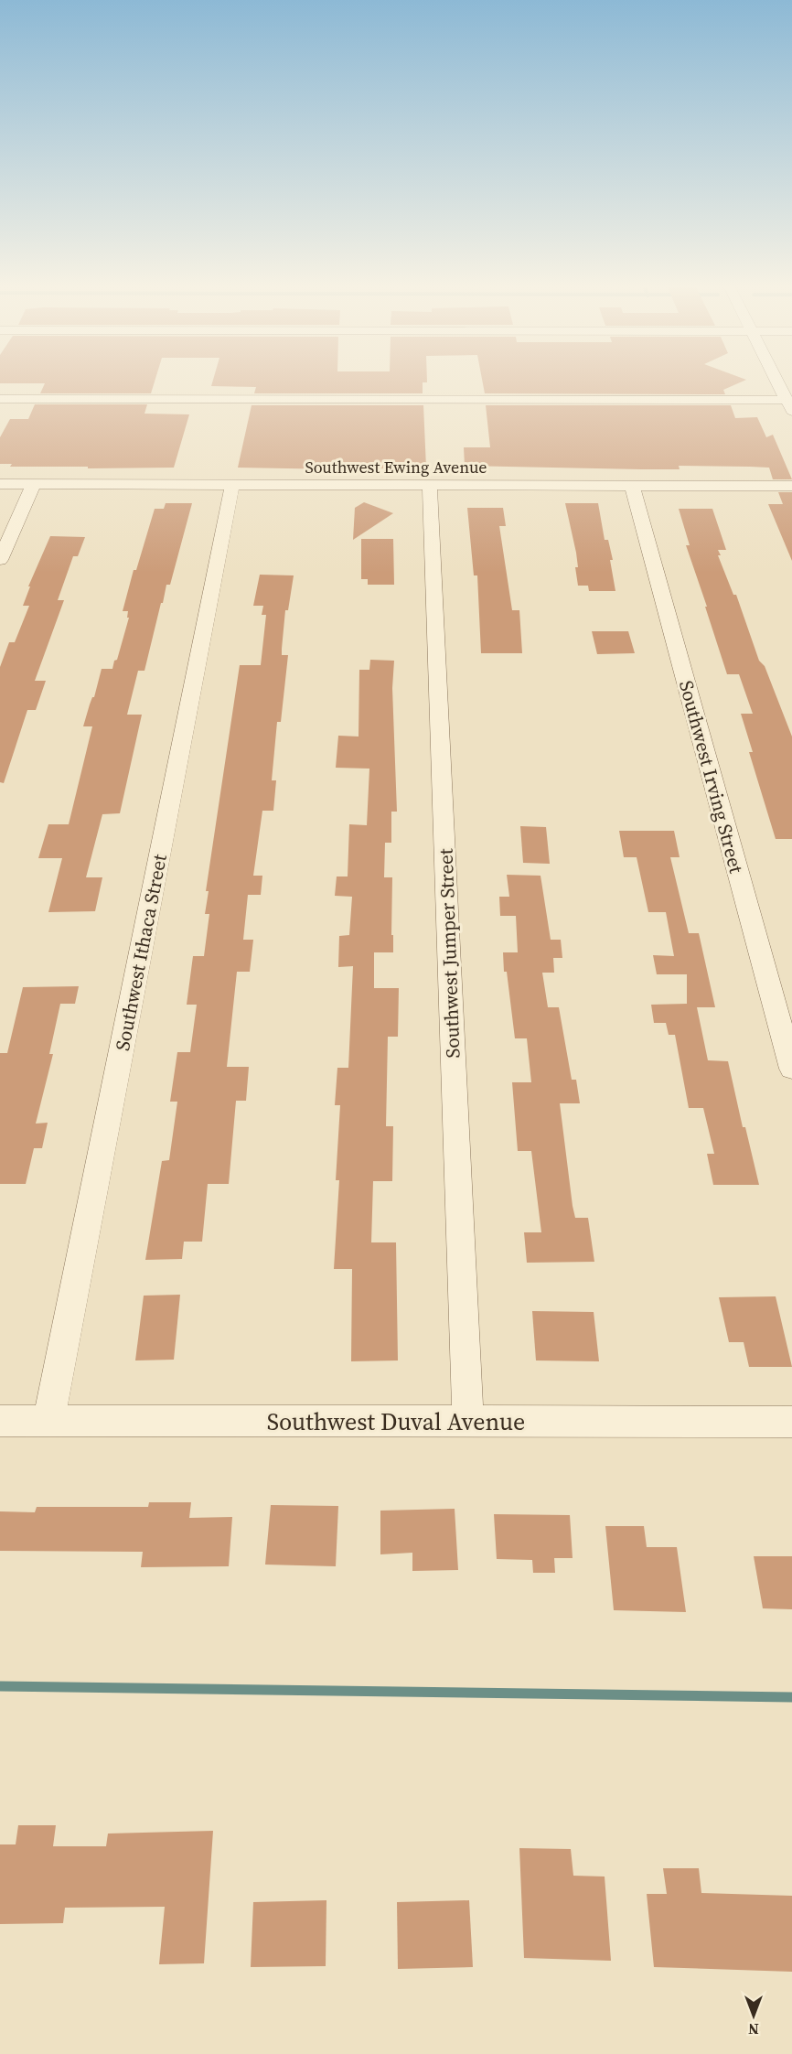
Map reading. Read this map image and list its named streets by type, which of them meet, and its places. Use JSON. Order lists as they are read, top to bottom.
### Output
{
  "streets": {
    "street": [
      "Southwest Ewing Avenue",
      "Southwest Irving Street",
      "Southwest Ithaca Street",
      "Southwest Jumper Street",
      "Southwest Duval Avenue"
    ]
  },
  "crossings": [
    ["Southwest Ewing Avenue", "Southwest Irving Street"],
    ["Southwest Ewing Avenue", "Southwest Ithaca Street"],
    ["Southwest Ewing Avenue", "Southwest Jumper Street"],
    ["Southwest Ithaca Street", "Southwest Duval Avenue"],
    ["Southwest Jumper Street", "Southwest Duval Avenue"]
  ],
  "north": "bottom"
}
